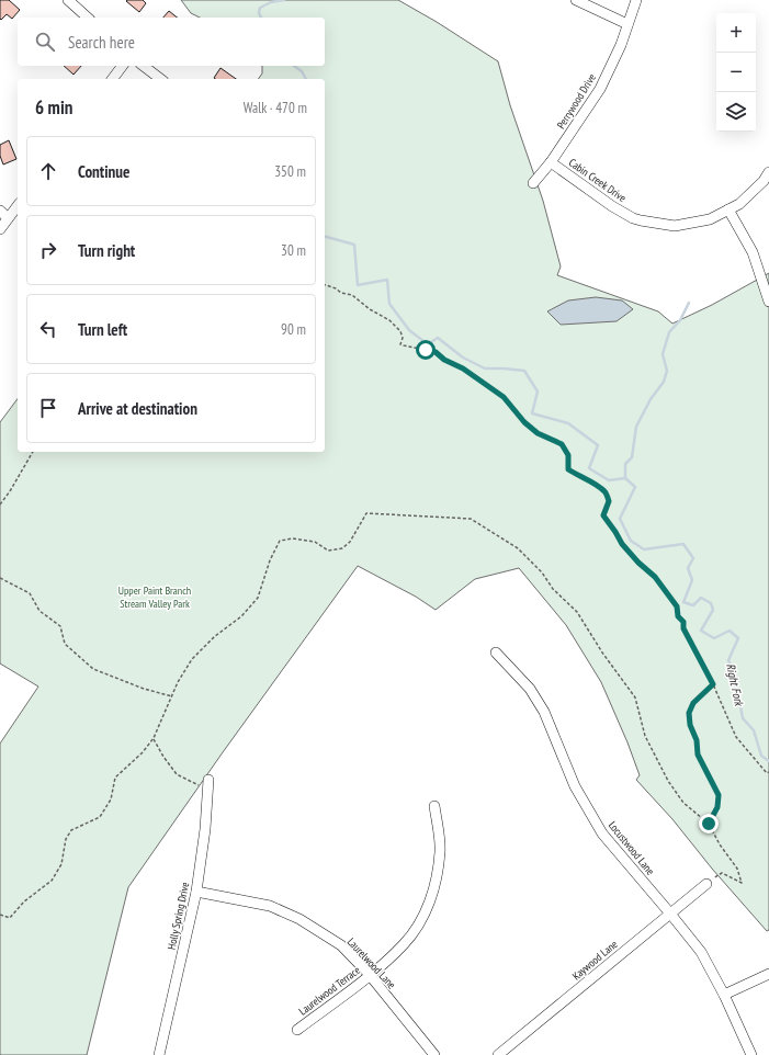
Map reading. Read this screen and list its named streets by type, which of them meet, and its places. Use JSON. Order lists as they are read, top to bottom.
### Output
{
  "streets": {
    "street": [
      "Perrywood Drive",
      "Cabin Creek Drive",
      "Locustwood Lane",
      "Holly Spring Drive",
      "Kaywood Lane",
      "Laurelwood Lane",
      "Laurelwood Terrace"
    ]
  },
  "crossings": [
    ["Perrywood Drive", "Cabin Creek Drive"],
    ["Locustwood Lane", "Kaywood Lane"],
    ["Holly Spring Drive", "Laurelwood Lane"],
    ["Laurelwood Lane", "Laurelwood Terrace"]
  ],
  "water": ["Right Fork"],
  "parks": ["Upper Paint Branch Stream Valley Park"],
  "page": {
    "map_buttons": ["+", "−"],
    "search": "Search here",
    "heading": ["6 min", "Walk · 470 m"],
    "list": [
      ["Continue", "350 m"],
      ["Turn right", "30 m"],
      ["Turn left", "90 m"],
      "Arrive at destination"
    ]
  }
}
